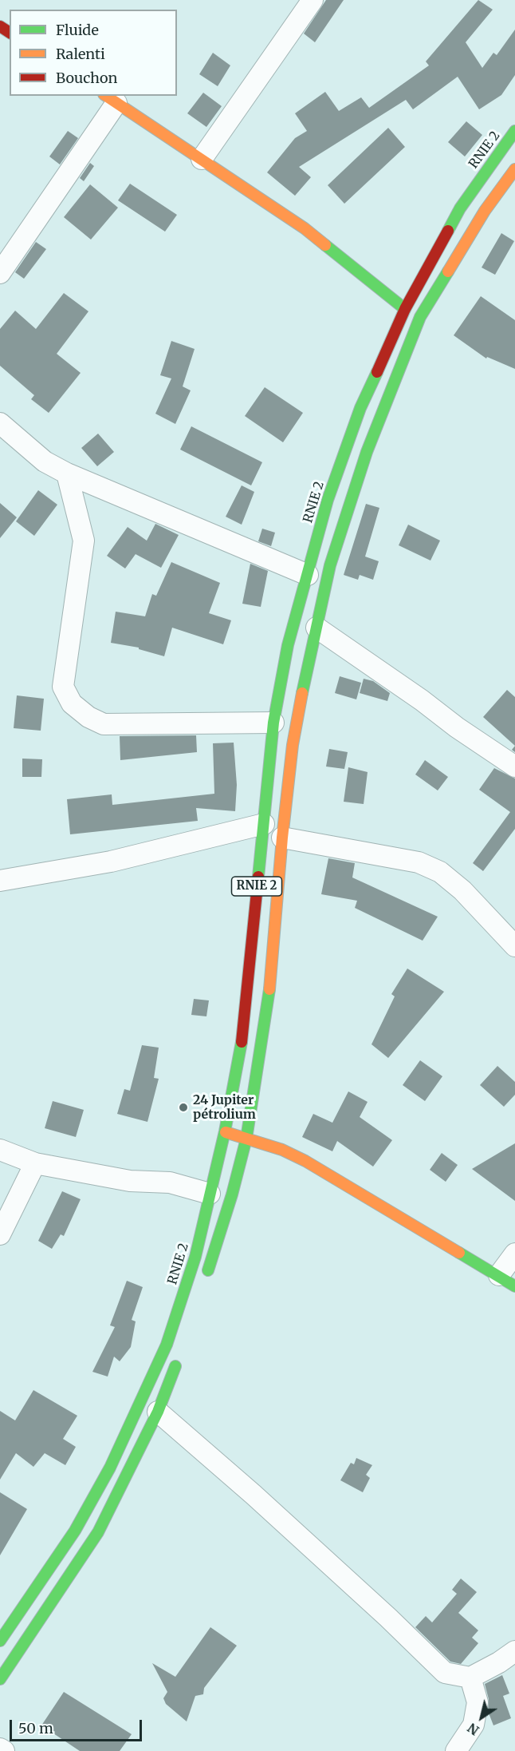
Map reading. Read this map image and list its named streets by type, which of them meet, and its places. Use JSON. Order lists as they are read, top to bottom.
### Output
{
  "streets": {
    "main road": ["RNIE 2"]
  },
  "places": ["24 Jupiter pétrolium"],
  "legend": ["Fluide", "Ralenti", "Bouchon"],
  "scale_bar": "50 m",
  "north": "bottom left"
}
